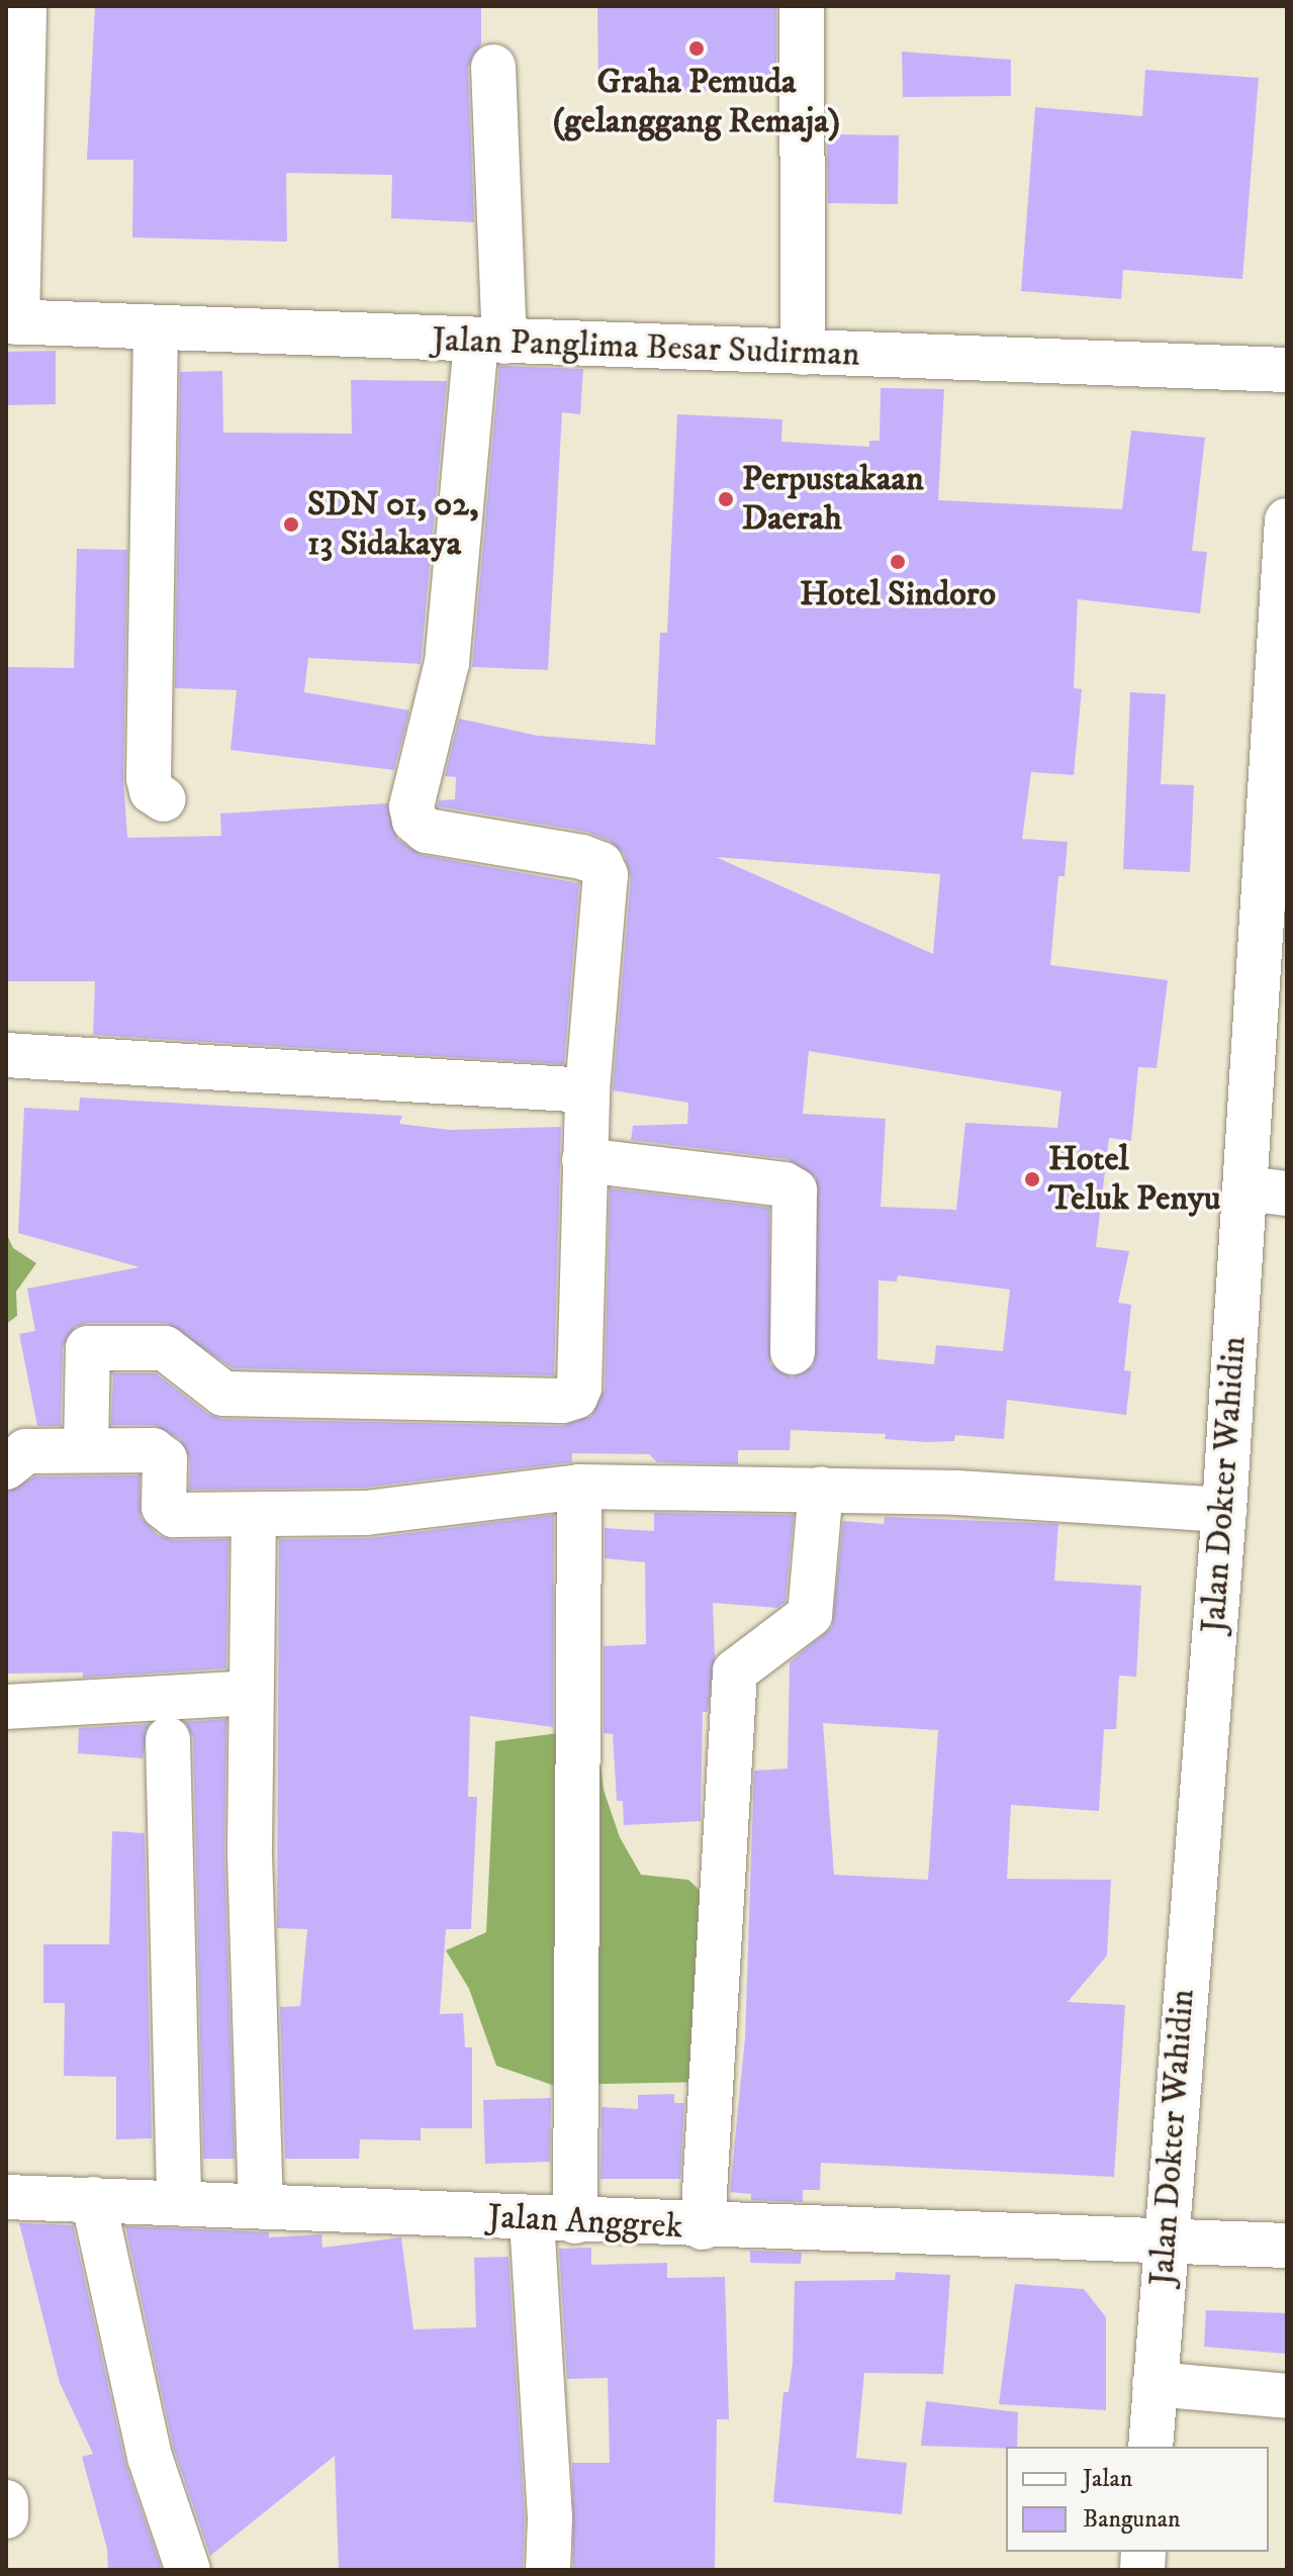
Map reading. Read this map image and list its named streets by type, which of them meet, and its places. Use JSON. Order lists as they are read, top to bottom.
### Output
{
  "streets": {
    "street": ["Jalan Panglima Besar Sudirman", "Jalan Dokter Wahidin", "Jalan Anggrek"]
  },
  "crossings": [
    ["Jalan Dokter Wahidin", "Jalan Anggrek"]
  ],
  "places": [
    "Graha Pemuda (gelanggang Remaja)",
    "Perpustakaan Daerah",
    "SDN 01, 02, 13 Sidakaya",
    "Hotel Sindoro",
    "Hotel Teluk Penyu"
  ],
  "legend": ["Jalan", "Bangunan"]
}
